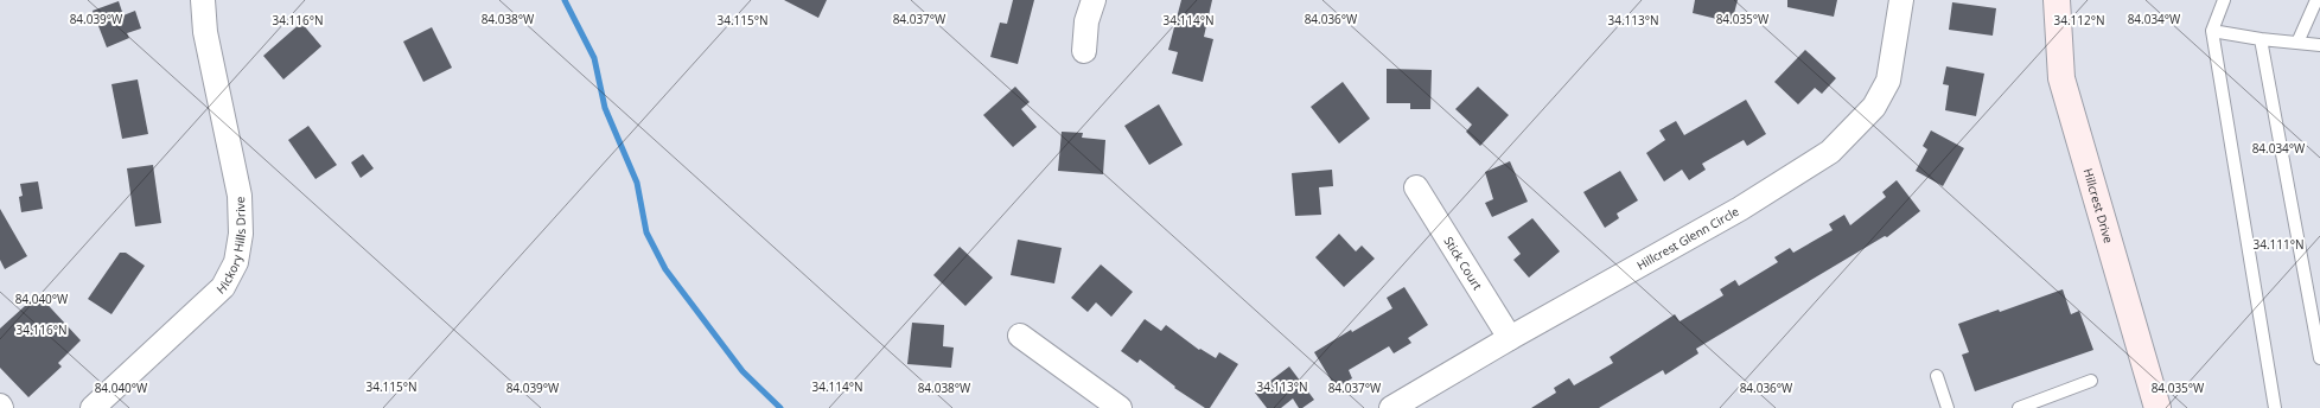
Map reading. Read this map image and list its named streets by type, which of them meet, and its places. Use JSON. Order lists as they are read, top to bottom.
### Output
{
  "streets": {
    "street": [
      "Hillcrest Drive",
      "Hillcrest Glenn Circle",
      "Hickory Hills Drive",
      "Stick Court"
    ]
  },
  "crossings": [
    ["Hillcrest Glenn Circle", "Stick Court"]
  ],
  "coordinates": [
    "84.039°W",
    "84.038°W",
    "84.037°W",
    "84.036°W",
    "84.035°W",
    "84.034°W",
    "34.113°N",
    "34.116°N",
    "34.115°N",
    "34.114°N",
    "34.112°N",
    "34.111°N",
    "84.040°W"
  ]
}
